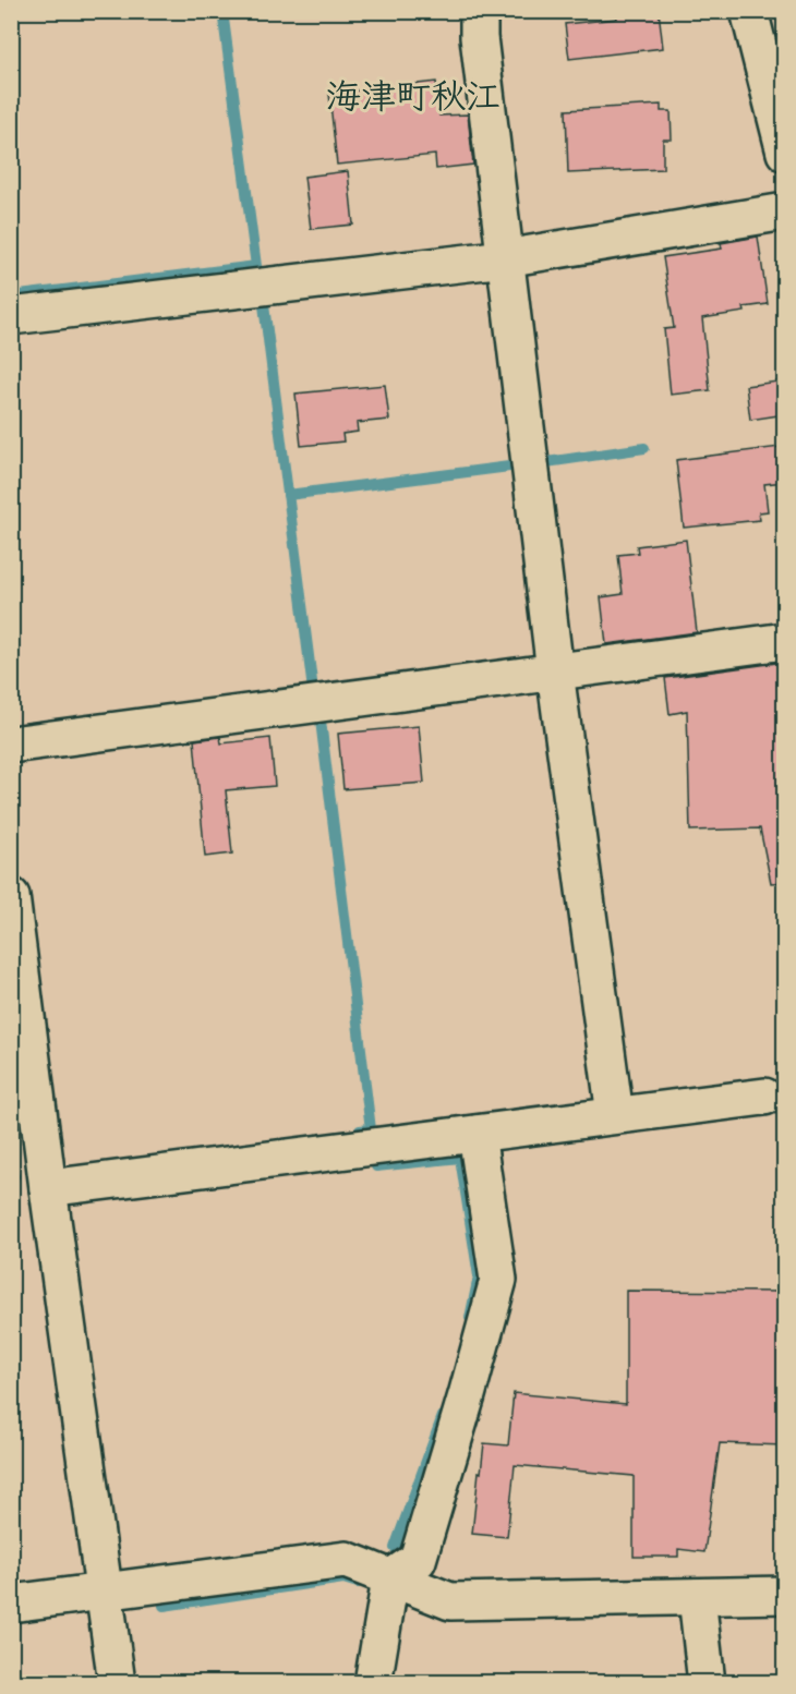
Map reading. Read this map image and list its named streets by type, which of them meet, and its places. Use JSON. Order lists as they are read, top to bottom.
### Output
{
  "districts": ["海津町秋江"]
}
